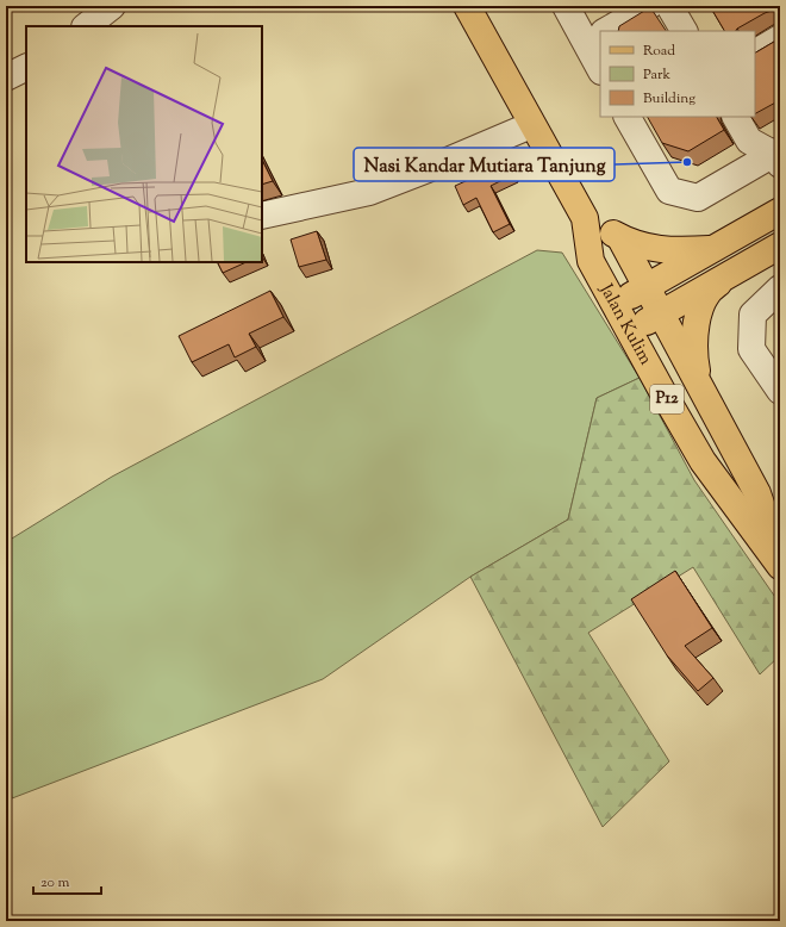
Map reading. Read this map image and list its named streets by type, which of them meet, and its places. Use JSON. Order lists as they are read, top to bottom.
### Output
{
  "streets": {
    "main road": ["Jalan Kulim", "P12"]
  },
  "places": ["Nasi Kandar Mutiara Tanjung"],
  "legend": ["Road", "Park", "Building"],
  "scale_bar": "20 m"
}
